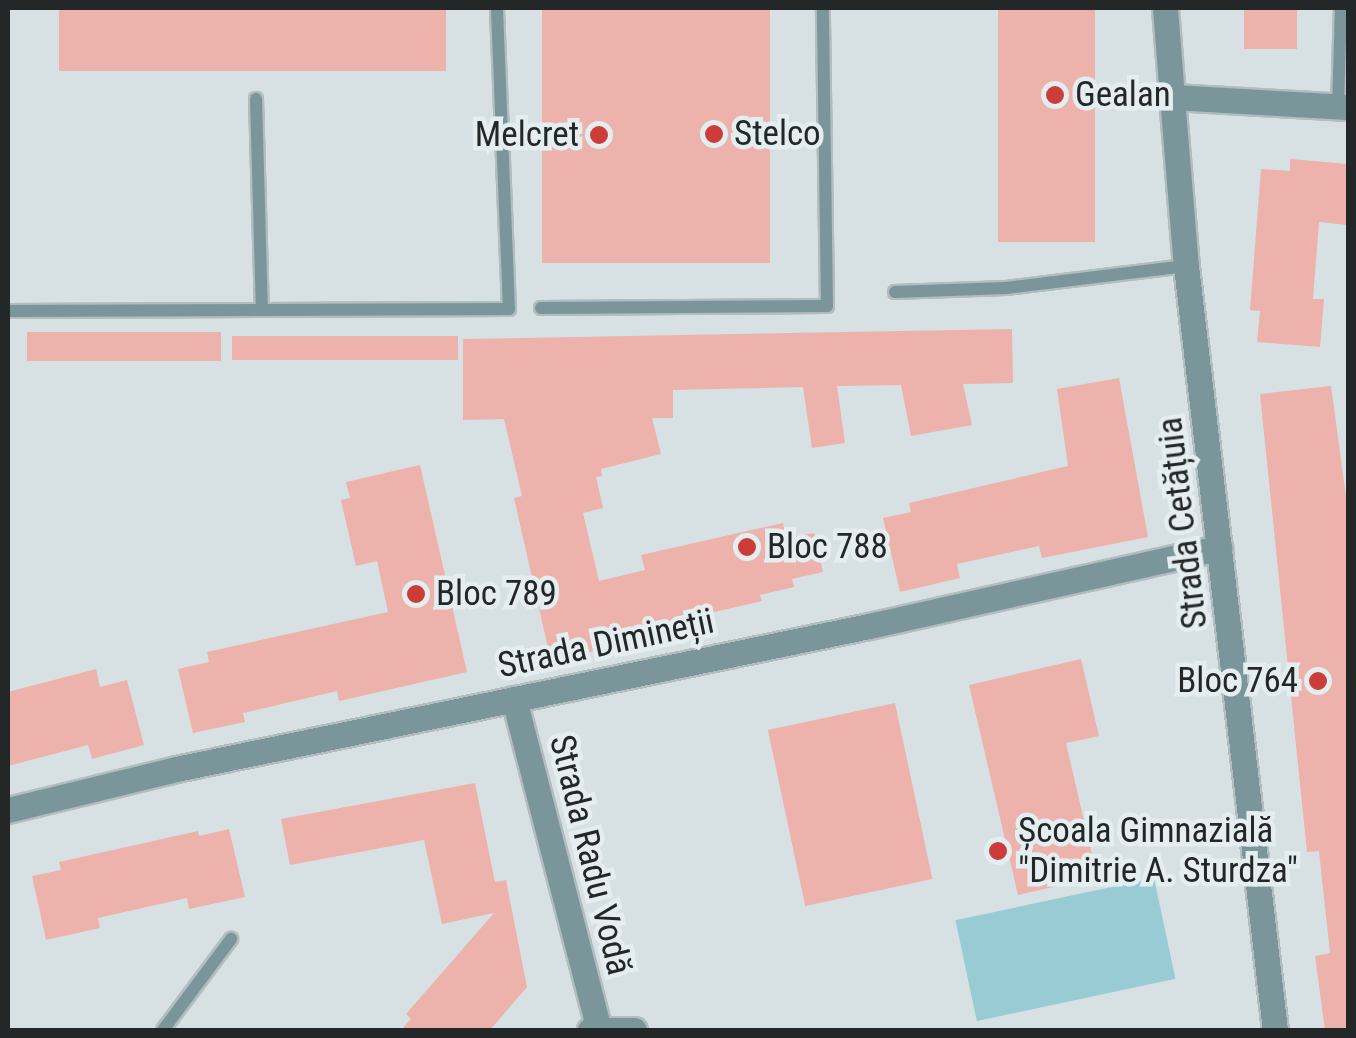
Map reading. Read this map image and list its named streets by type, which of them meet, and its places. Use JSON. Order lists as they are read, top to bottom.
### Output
{
  "streets": {
    "street": ["Strada Cetățuia", "Strada Dimineții", "Strada Radu Vodă"]
  },
  "crossings": [
    ["Strada Cetățuia", "Strada Dimineții"],
    ["Strada Dimineții", "Strada Radu Vodă"]
  ],
  "places": [
    "Gealan",
    "Stelco",
    "Melcret",
    "Bloc 788",
    "Bloc 789",
    "Bloc 764",
    "Școala Gimnazială \"Dimitrie A. Sturdza\""
  ]
}
